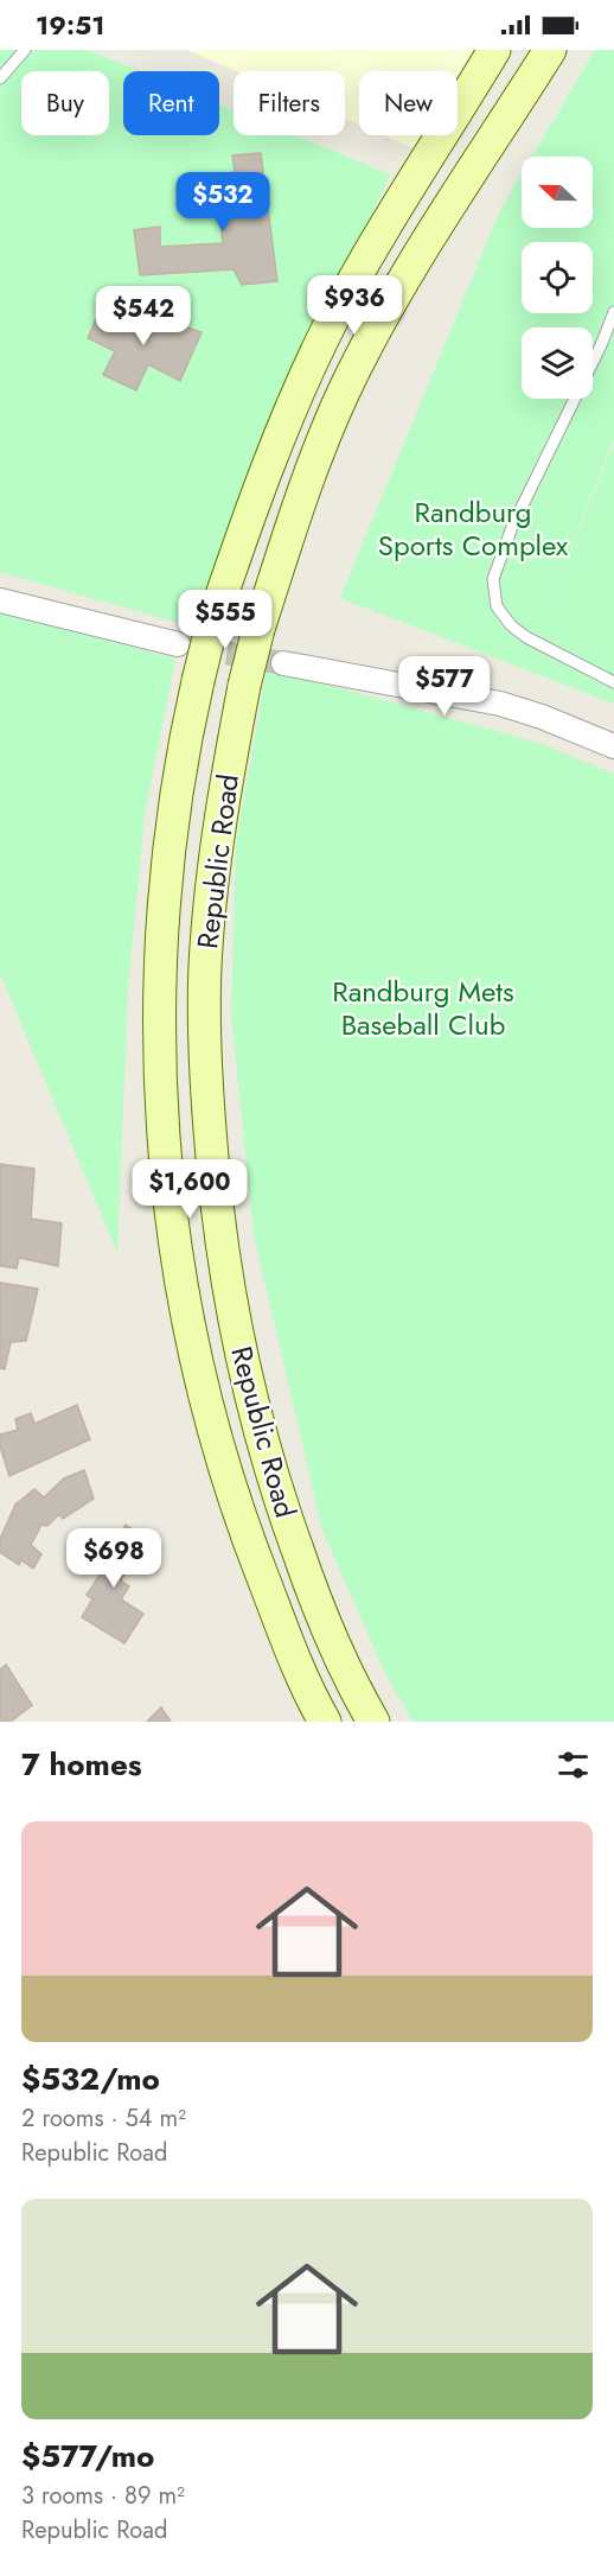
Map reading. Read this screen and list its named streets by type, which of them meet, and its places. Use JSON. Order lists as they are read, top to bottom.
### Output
{
  "streets": {
    "main road": ["Republic Road"]
  },
  "parks": ["Randburg Sports Complex", "Randburg Mets Baseball Club"],
  "north": "left",
  "page": {
    "status": "19:51",
    "chip": [
      "Buy",
      "Rent",
      "Filters",
      "New"
    ],
    "price": [
      "$532",
      "$936",
      "$542",
      "$555",
      "$577",
      "$1,600",
      "$698"
    ],
    "heading": "7 homes",
    "list": [
      {
        "name": "$532/mo",
        "note": "2 rooms · 54 m² · Republic Road"
      },
      {
        "name": "$577/mo",
        "note": "3 rooms · 89 m² · Republic Road"
      }
    ]
  }
}
